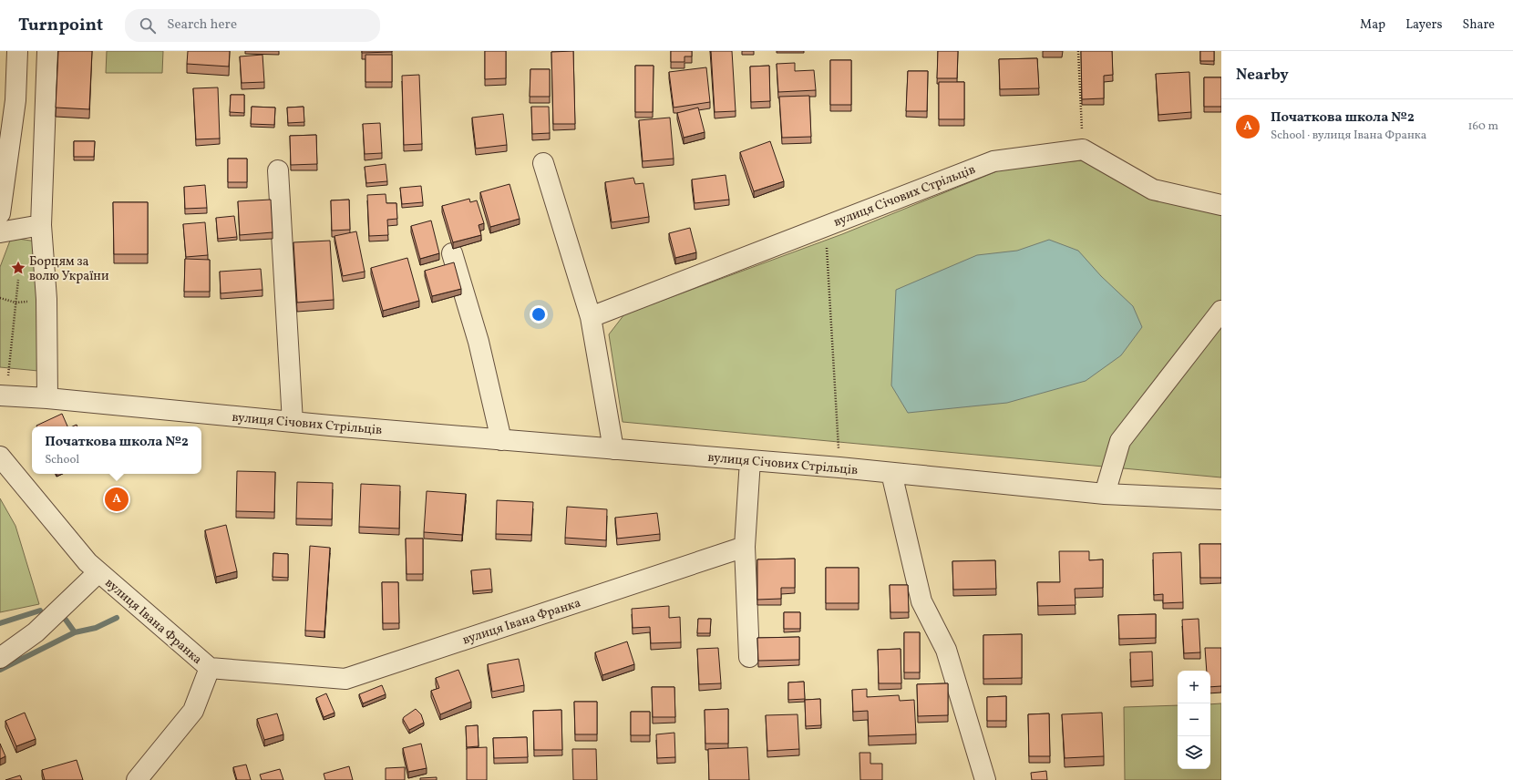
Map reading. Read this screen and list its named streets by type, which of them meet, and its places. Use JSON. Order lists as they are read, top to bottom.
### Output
{
  "streets": {
    "street": ["вулиця Січових Стрільців", "вулиця Івана Франка"]
  },
  "places": {
    "place": ["Борцям за волю України"]
  },
  "page": {
    "header": "Turnpoint",
    "search": "Search here",
    "nav": ["Map", "Layers", "Share"],
    "heading": "Nearby",
    "list": [
      {
        "mark": "A",
        "name": "Початкова школа №2",
        "note": "School · вулиця Івана Франка",
        "value": "160 m"
      }
    ],
    "popup": ["Початкова школа №2", "School"],
    "pins": "A",
    "map_buttons": ["+", "−"]
  }
}
